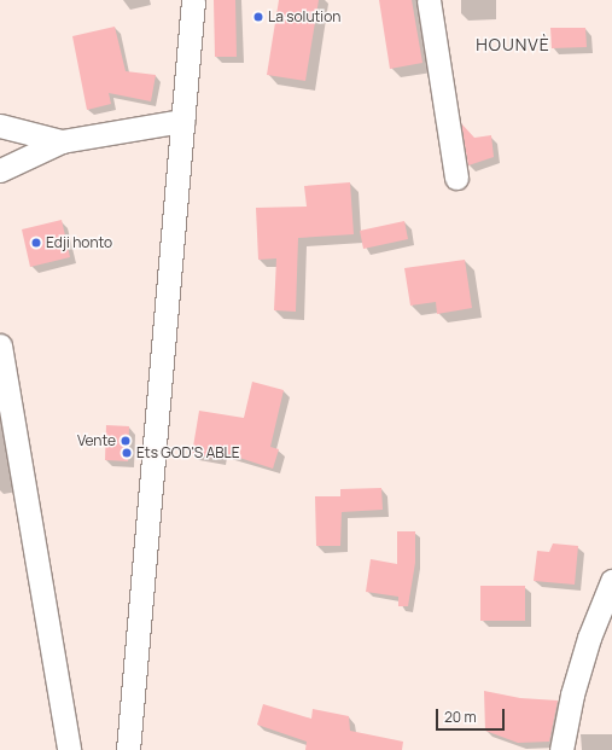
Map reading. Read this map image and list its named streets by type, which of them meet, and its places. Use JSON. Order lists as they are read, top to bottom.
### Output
{
  "districts": ["HOUNVÈ"],
  "places": [
    "La solution",
    "Edji honto",
    "Vente",
    "Ets GOD'S ABLE"
  ],
  "scale_bar": "20 m"
}
